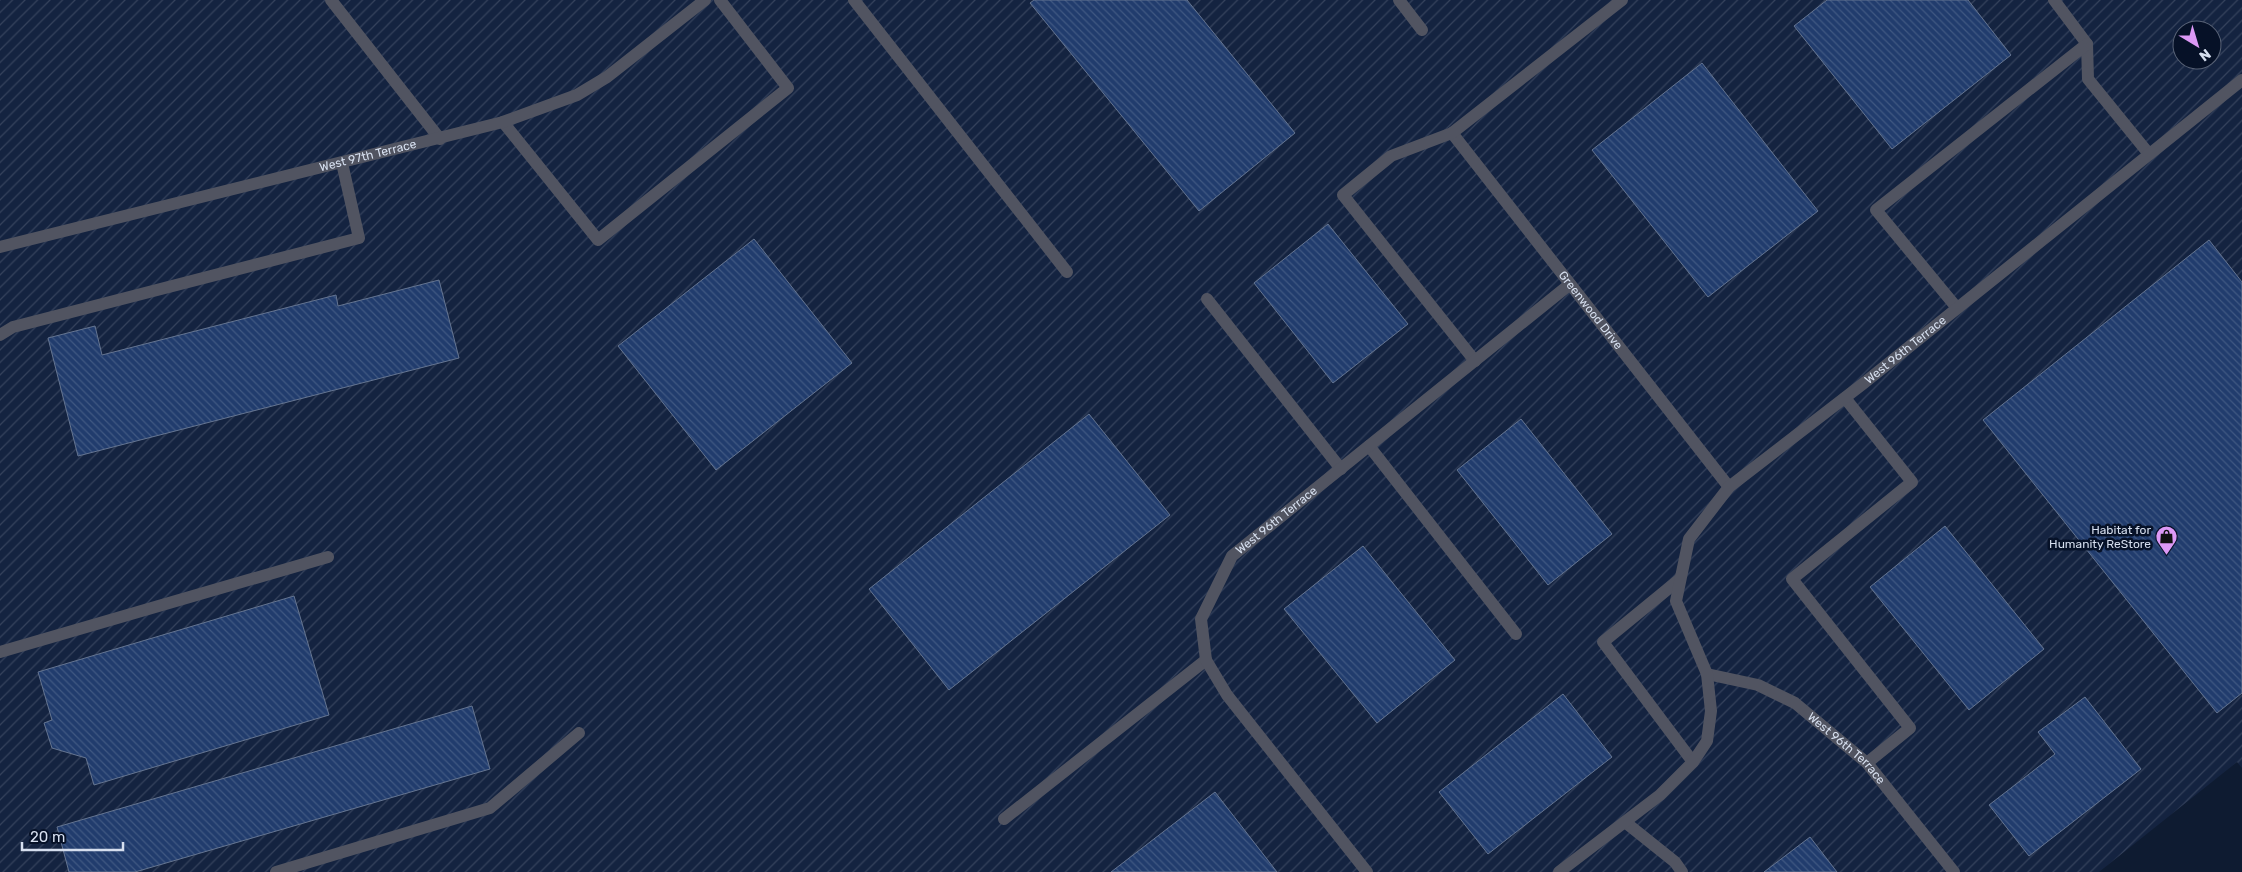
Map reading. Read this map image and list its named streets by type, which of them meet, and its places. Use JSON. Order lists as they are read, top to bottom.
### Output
{
  "streets": {
    "street": ["West 97th Terrace", "Greenwood Drive", "West 96th Terrace"]
  },
  "crossings": [
    ["Greenwood Drive", "West 96th Terrace"]
  ],
  "places": {
    "shop": ["Habitat for Humanity ReStore"]
  },
  "scale_bar": "20 m",
  "north": "bottom right"
}
